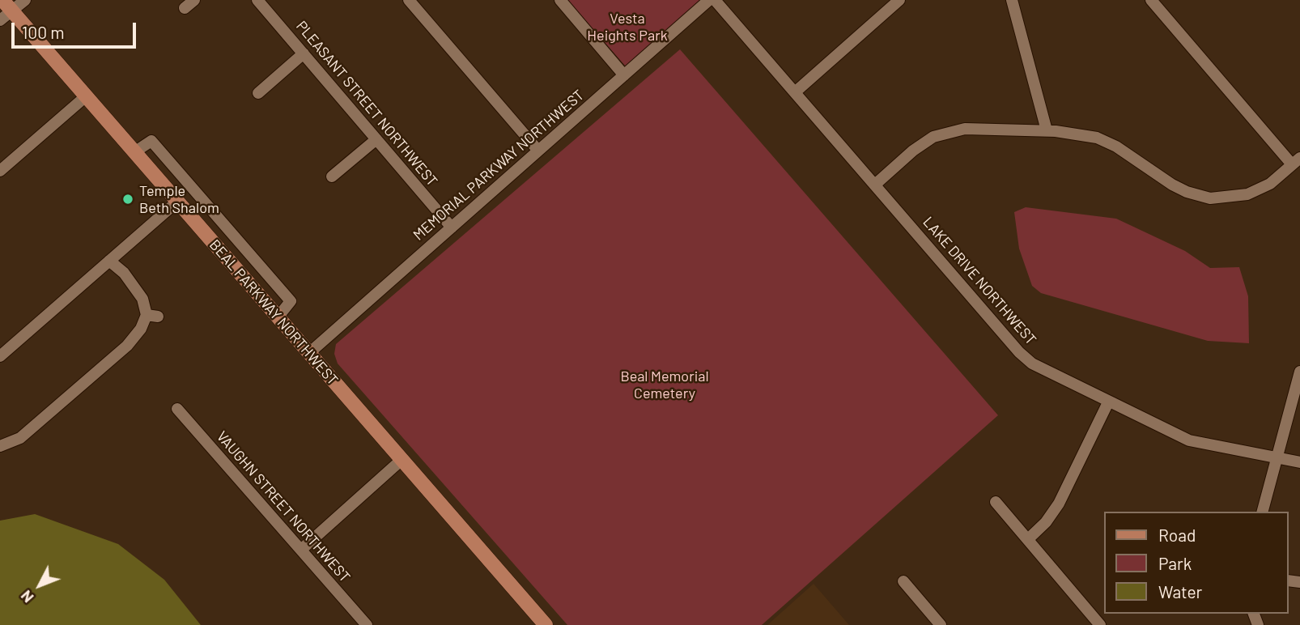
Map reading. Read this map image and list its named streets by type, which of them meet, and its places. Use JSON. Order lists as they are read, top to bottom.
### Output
{
  "streets": {
    "main road": ["BEAL PARKWAY NORTHWEST"],
    "street": [
      "PLEASANT STREET NORTHWEST",
      "MEMORIAL PARKWAY NORTHWEST",
      "LAKE DRIVE NORTHWEST",
      "VAUGHN STREET NORTHWEST"
    ]
  },
  "crossings": [
    ["PLEASANT STREET NORTHWEST", "MEMORIAL PARKWAY NORTHWEST"],
    ["MEMORIAL PARKWAY NORTHWEST", "BEAL PARKWAY NORTHWEST"]
  ],
  "parks": ["Vesta Heights Park", "Beal Memorial Cemetery"],
  "places": ["Temple Beth Shalom"],
  "legend": ["Road", "Park", "Water"],
  "scale_bar": "100 m",
  "north": "bottom left"
}
